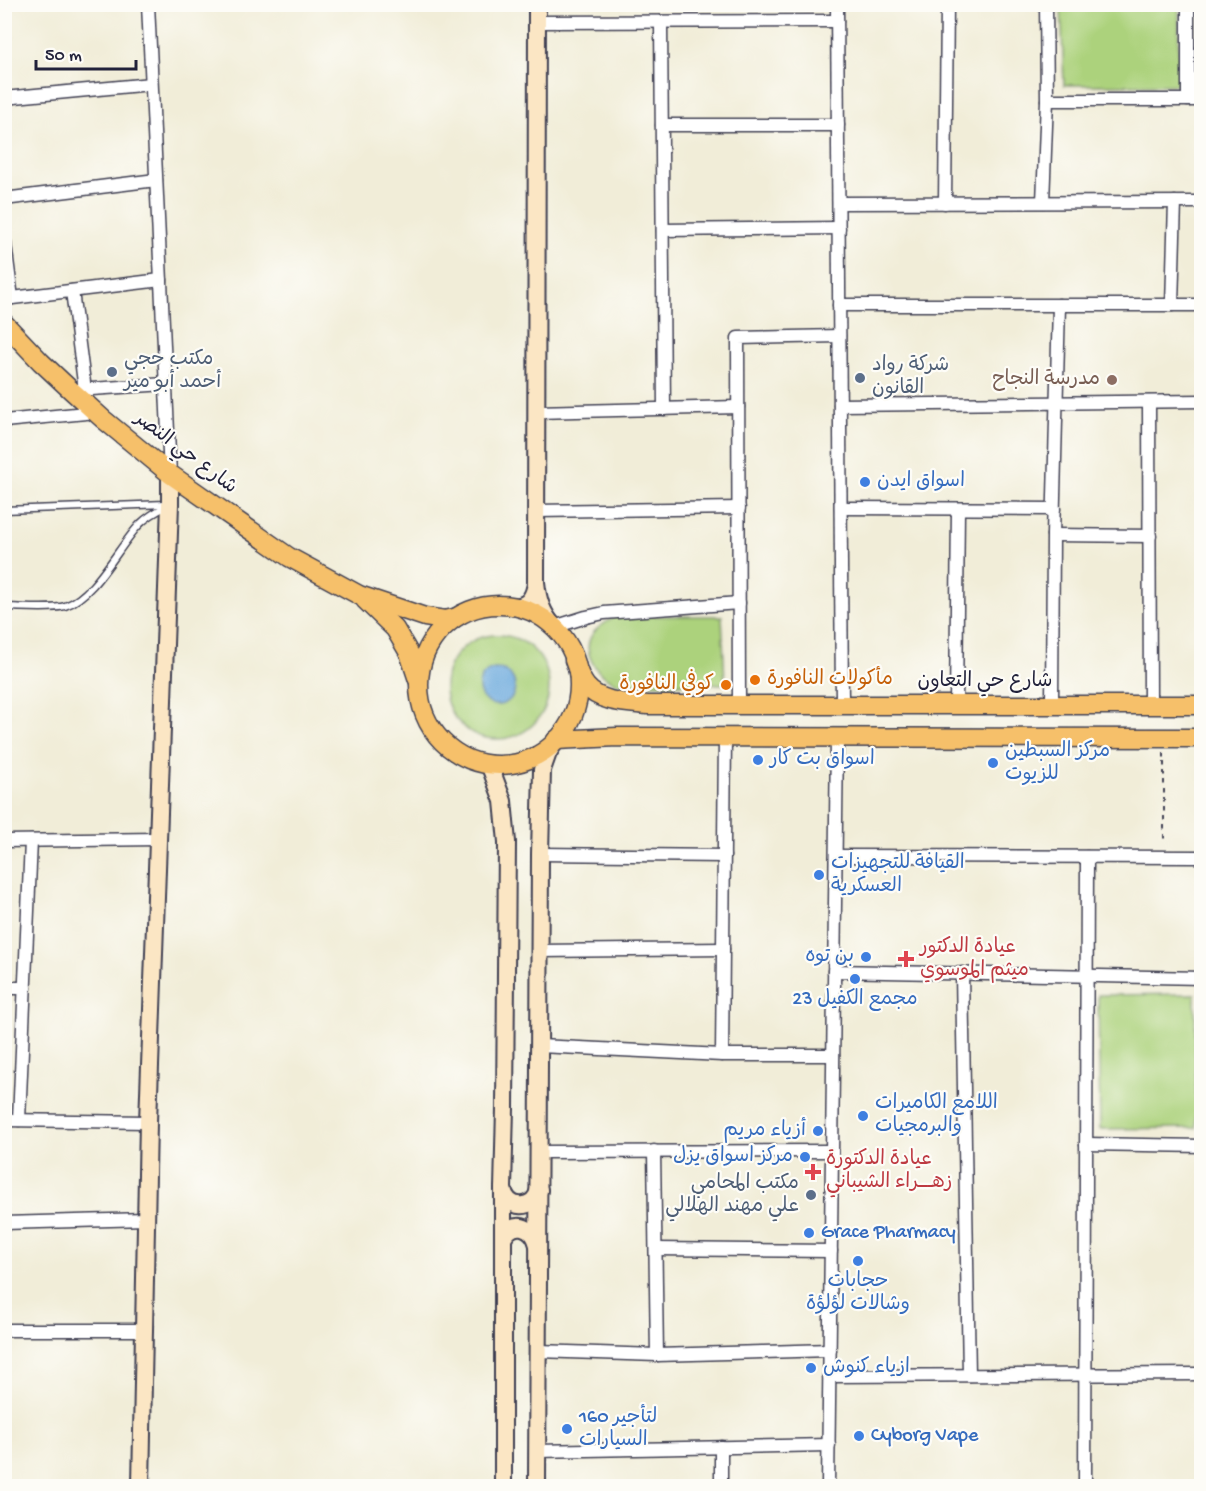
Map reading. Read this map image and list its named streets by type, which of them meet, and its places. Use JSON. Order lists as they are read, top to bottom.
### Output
{
  "streets": {
    "main road": ["شارع حي النصر", "شارع حي التعاون"]
  },
  "places": {
    "other": [
      "مكتب حجي أحمد أبو مير",
      "شركة رواد القانون",
      "مدرسة النجاح",
      "اسواق ايدن",
      "مأكولات النافورة",
      "كوفي النافورة",
      "اسواق بت كار",
      "مركز السبطين للزيوت",
      "القيافة للتجهيزات العسكرية",
      "بن توه",
      "مجمع الكفيل 23",
      "اللامع الكاميرات والبرمجيات",
      "أزياء مريم",
      "مركز اسواق يزل",
      "مكتب المحامي علي مهند الهلالي",
      "Grace Pharmacy",
      "حجابات وشالات لؤلؤة",
      "ازياء كنوش",
      "160 لتأجير السيارات",
      "Cyborg Vape"
    ],
    "health": ["عيادة الدكتور ميثم الموسوي", "عيادة الدكتورة زهـــراء الشيباني"]
  },
  "scale_bar": "50 m"
}
